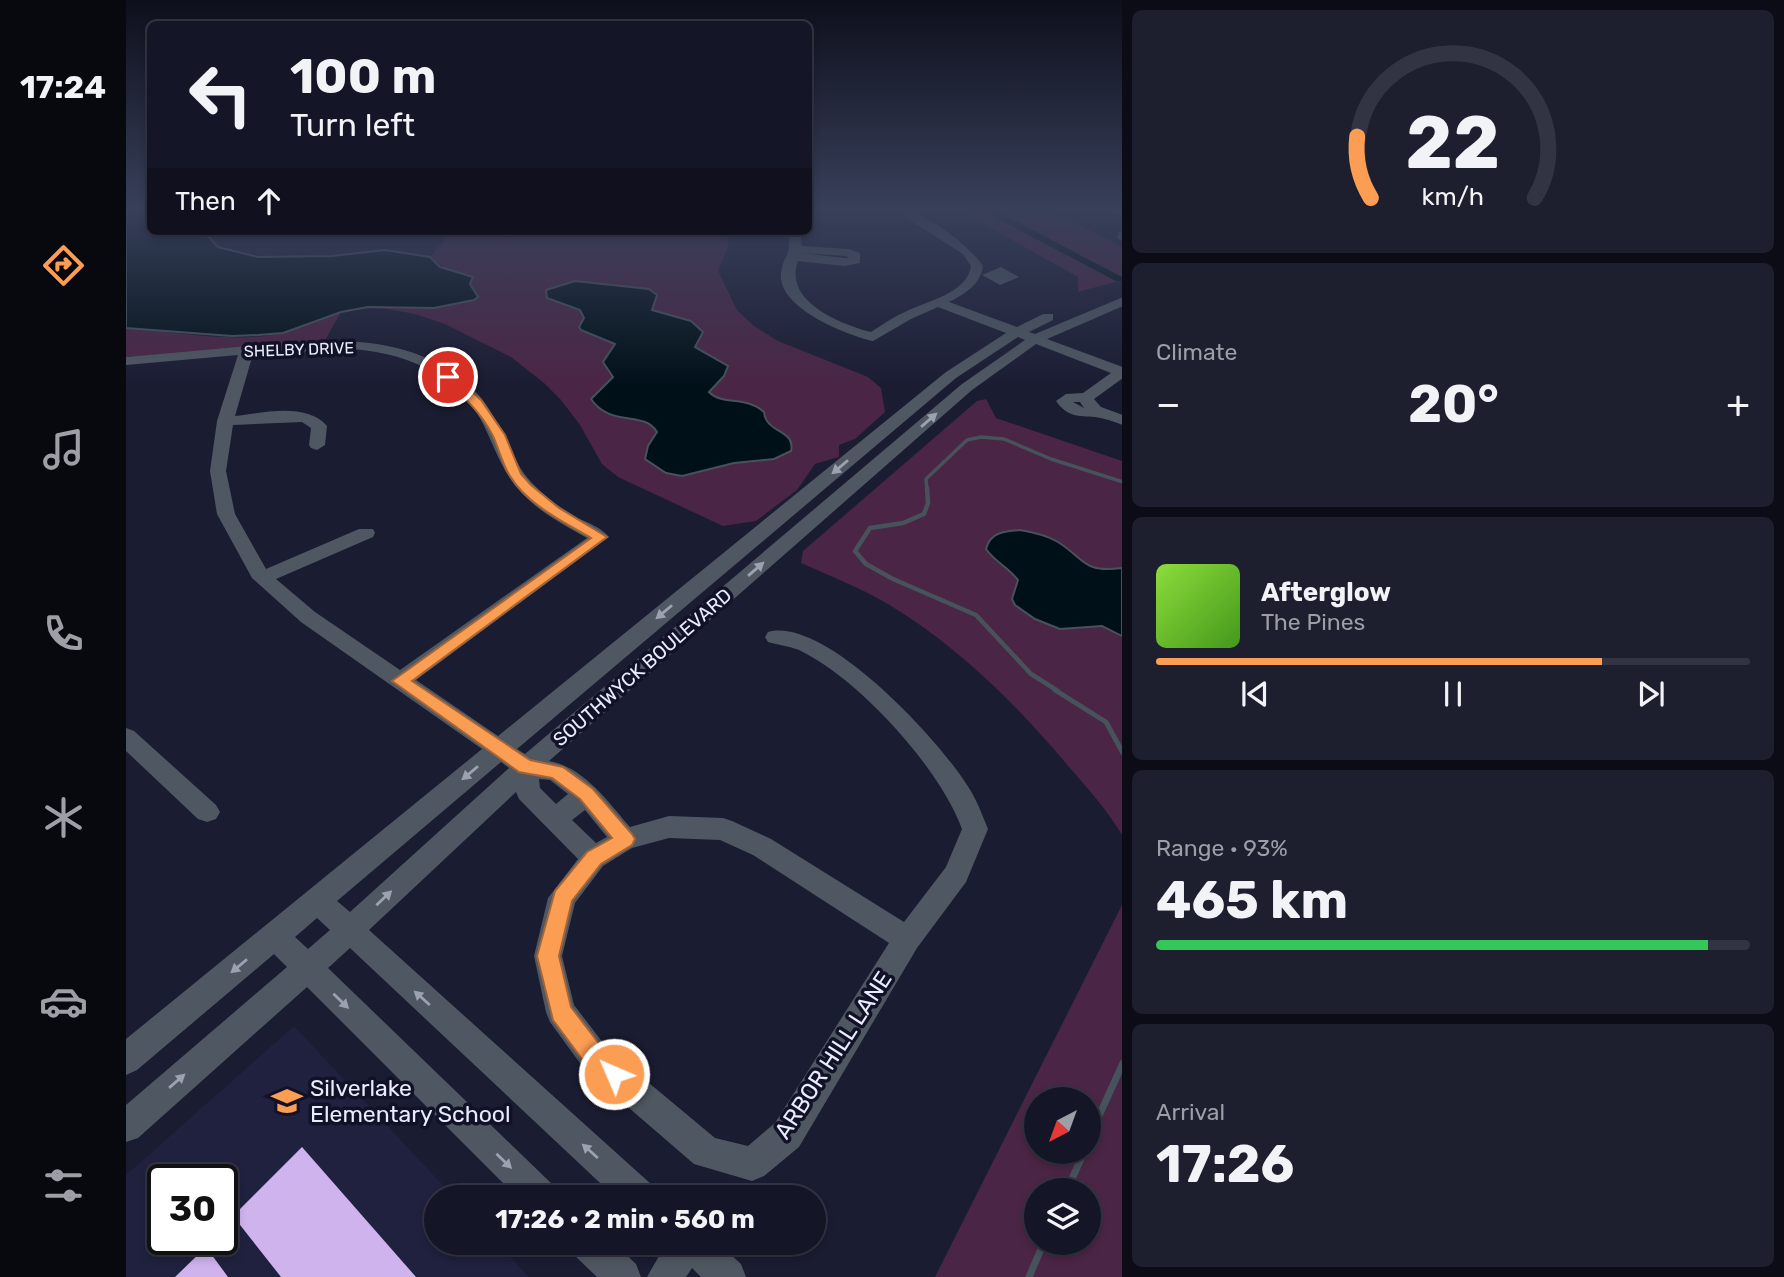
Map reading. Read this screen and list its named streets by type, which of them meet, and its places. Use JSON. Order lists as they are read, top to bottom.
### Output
{
  "streets": {
    "street": ["SHELBY DRIVE", "SOUTHWYCK BOULEVARD", "ARBOR HILL LANE"]
  },
  "places": {
    "school or university": ["Silverlake Elementary School"]
  },
  "north": "bottom left",
  "page": {
    "tabs": "17:24",
    "turn": ["100 m", "Turn left"],
    "then": "Then",
    "tile": [
      "Climate",
      ["Range · 93%", "465 km"],
      ["Arrival", "17:26"]
    ],
    "heat": ["−", "20°", "+"],
    "song": ["Afterglow", "The Pines"],
    "limit": "30",
    "trip": "17:26 · 2 min · 560 m",
    "gauge": ["22", "km/h"]
  }
}
